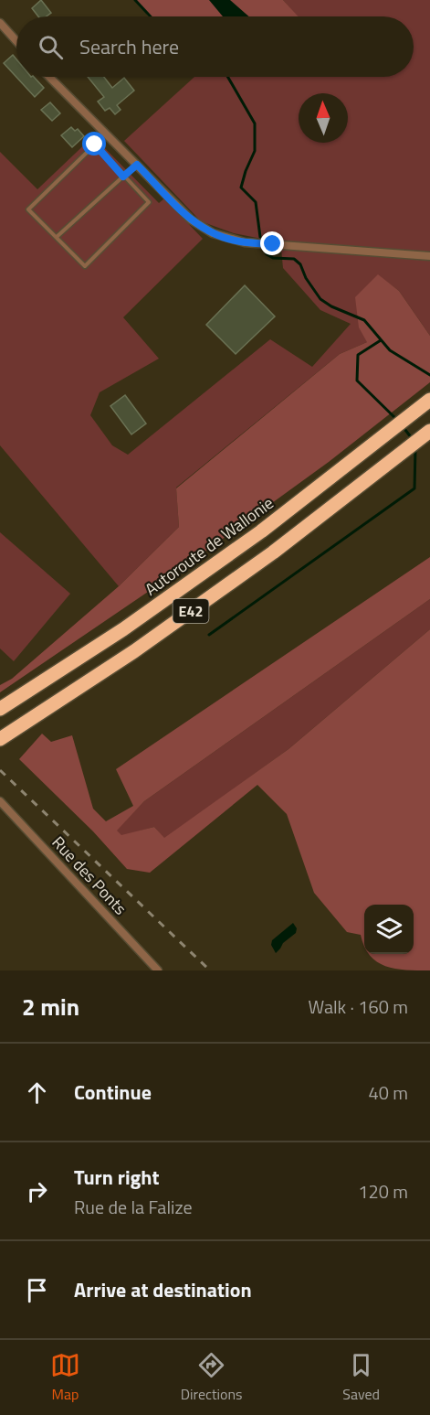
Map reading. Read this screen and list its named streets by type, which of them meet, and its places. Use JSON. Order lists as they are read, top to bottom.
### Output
{
  "streets": {
    "highway": ["Autoroute de Wallonie", "E42"],
    "street": ["Rue des Ponts"]
  },
  "north": "top",
  "page": {
    "search": "Search here",
    "heading": ["2 min", "Walk · 160 m"],
    "list": [
      ["Continue", "40 m"],
      ["Turn right", "Rue de la Falize", "120 m"],
      "Arrive at destination"
    ],
    "nav": ["Map", "Directions", "Saved"]
  }
}
